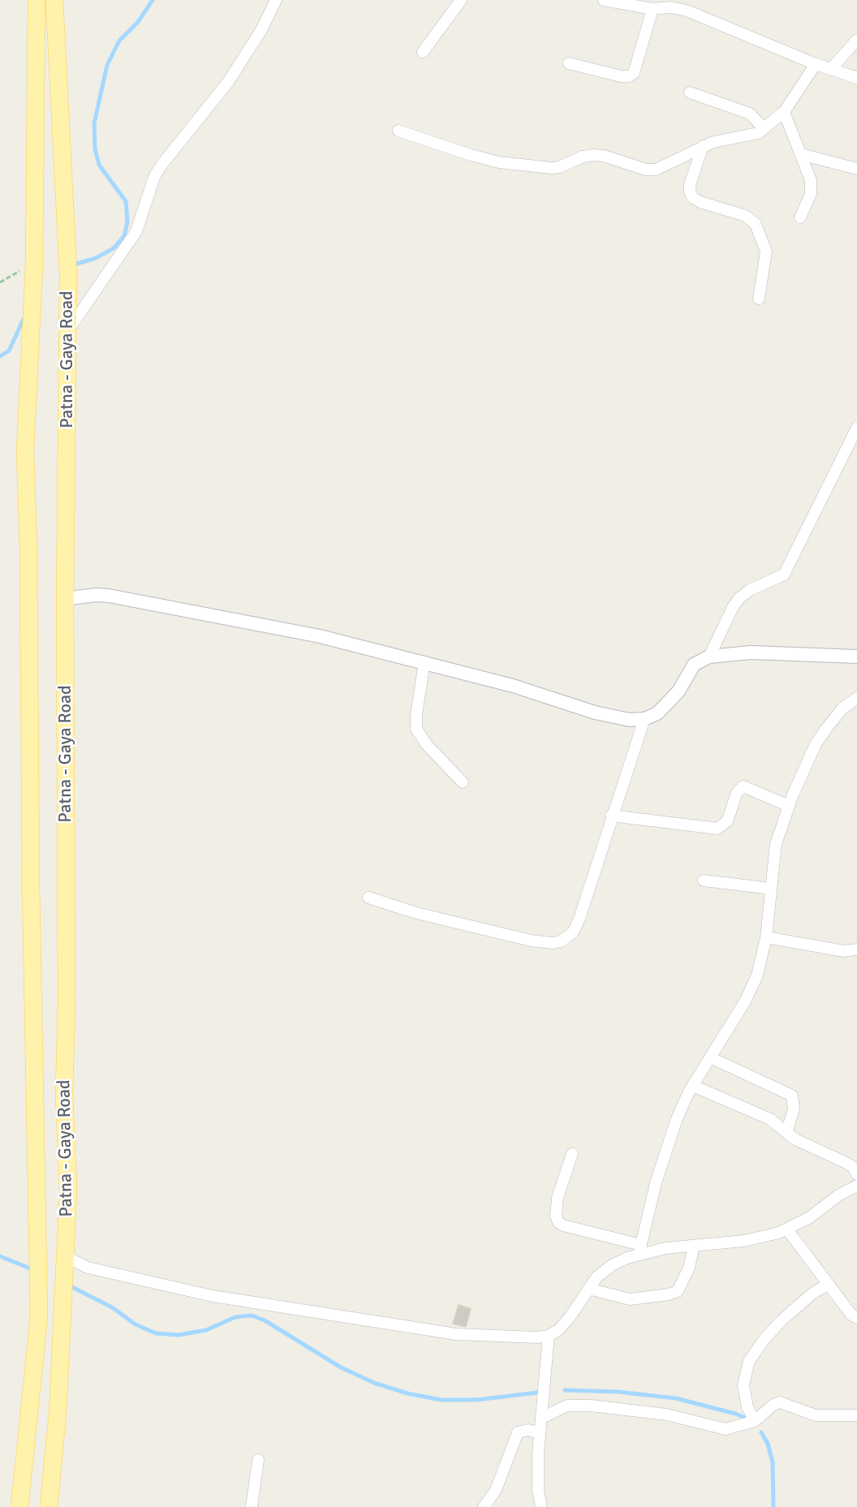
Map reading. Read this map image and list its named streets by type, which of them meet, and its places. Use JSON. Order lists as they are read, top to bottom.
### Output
{
  "streets": {
    "main road": ["Patna - Gaya Road"]
  }
}
